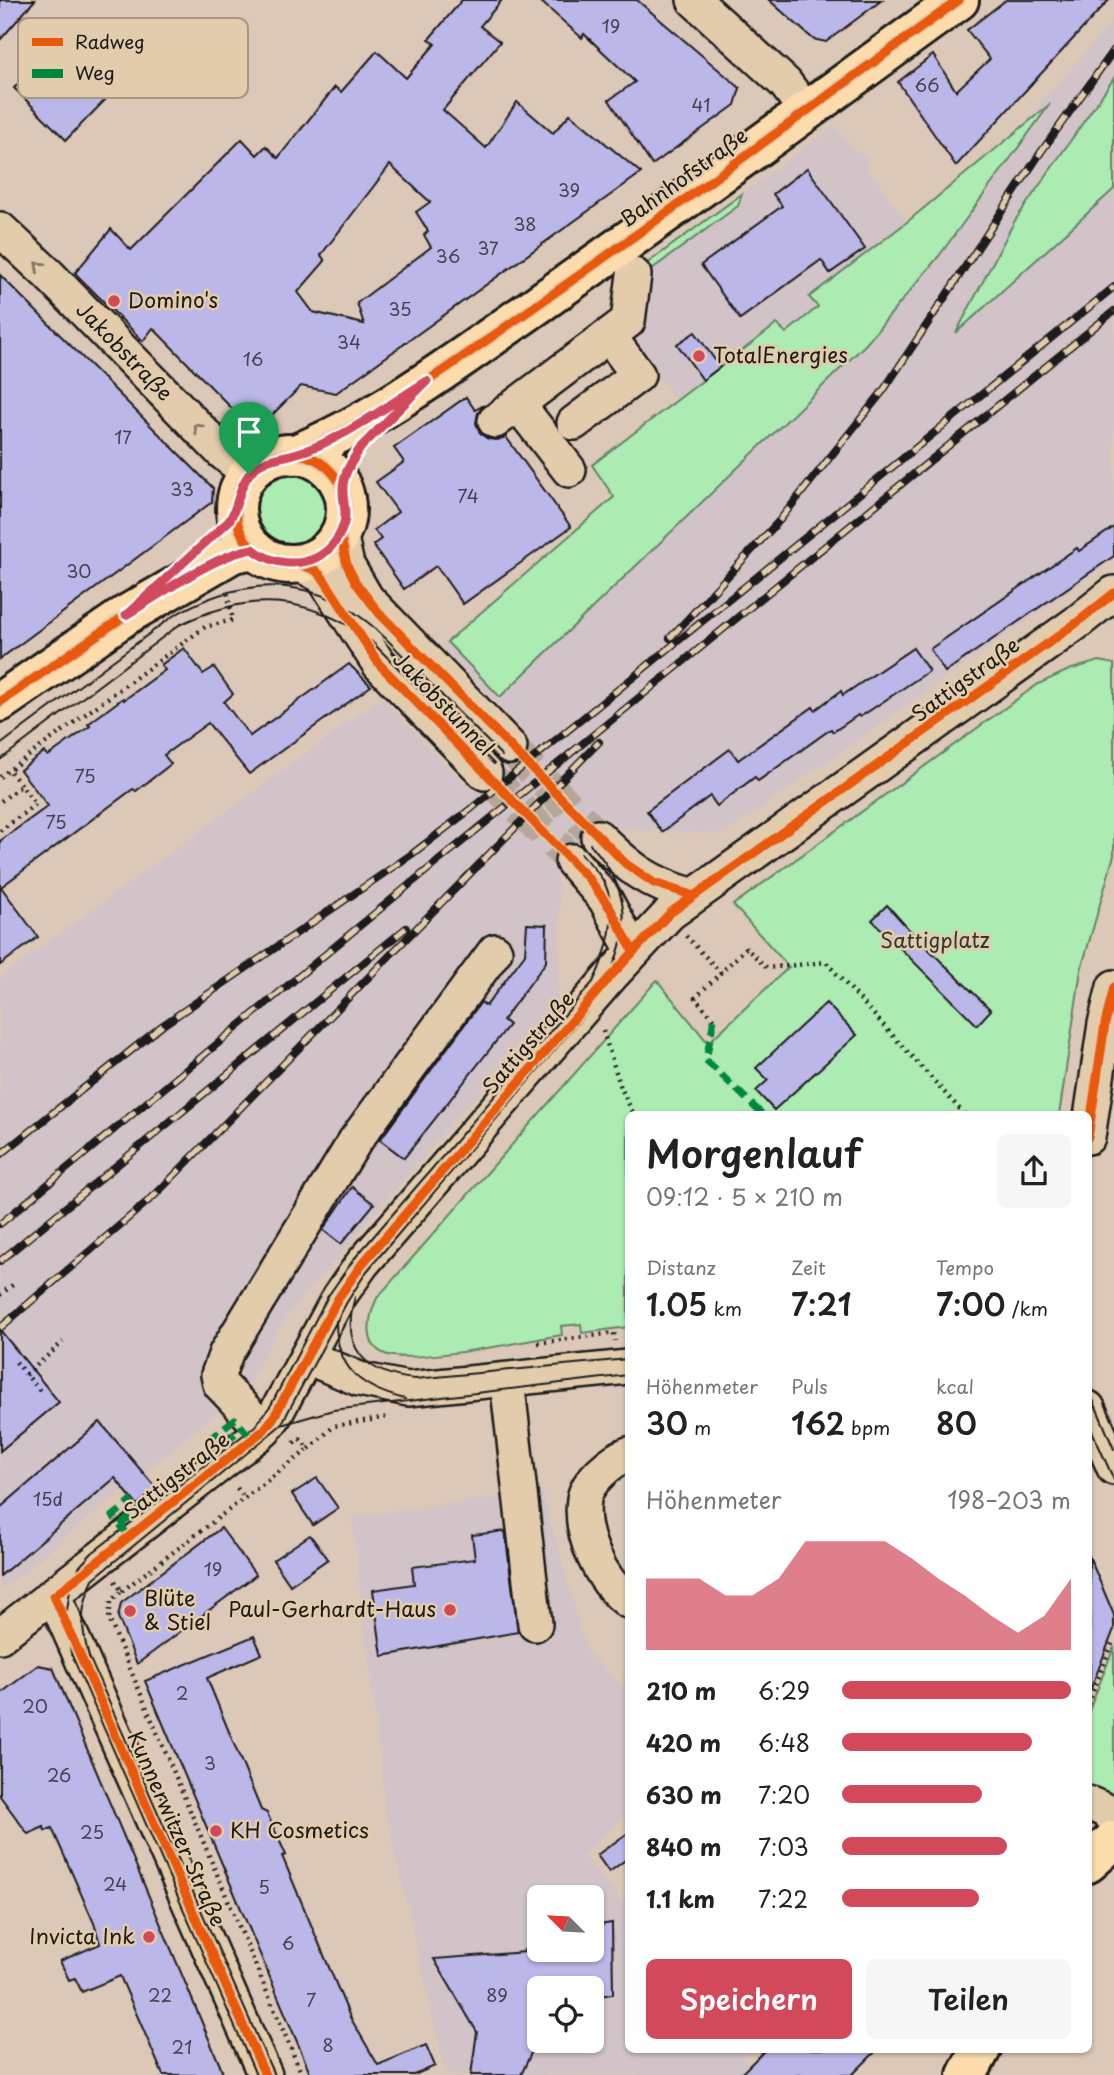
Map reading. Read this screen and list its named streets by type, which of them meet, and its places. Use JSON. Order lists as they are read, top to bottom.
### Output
{
  "streets": {
    "main road": ["Bahnhofstraße"],
    "street": [
      "Jakobstraße",
      "Sattigstraße",
      "Jakobstunnel",
      "Kunnerwitzer Straße"
    ]
  },
  "crossings": [
    ["Bahnhofstraße", "Jakobstraße"],
    ["Bahnhofstraße", "Jakobstunnel"],
    ["Jakobstraße", "Jakobstunnel"],
    ["Sattigstraße", "Kunnerwitzer Straße"]
  ],
  "one_way": ["Jakobstraße"],
  "parks": ["Sattigplatz"],
  "places": [
    "Domino's",
    "TotalEnergies",
    "Paul-Gerhardt-Haus",
    "Blüte & Stiel",
    "KH Cosmetics",
    "Invicta Ink"
  ],
  "house_numbers": [
    "19",
    "66",
    "41",
    "39",
    "38",
    "37",
    "36",
    "35",
    "34",
    "16",
    "17",
    "33",
    "74",
    "30",
    "75",
    "75",
    "15d",
    "19",
    "2",
    "20",
    "3",
    "26",
    "25",
    "24",
    "5",
    "6",
    "22",
    "89",
    "7",
    "8",
    "21"
  ],
  "legend": ["Radweg", "Weg"],
  "north": "top left",
  "page": {
    "heading": ["Morgenlauf", "09:12 · 5 × 210 m"],
    "stats": [
      ["Distanz", "1.05 km"],
      ["Zeit", "7:21"],
      ["Tempo", "7:00 /km"],
      ["Höhenmeter", "30 m"],
      ["Puls", "162 bpm"],
      ["kcal", "80"]
    ],
    "chart": ["Höhenmeter", "198–203 m"],
    "list": [
      {
        "name": "210 m",
        "note": "6:29"
      },
      {
        "name": "420 m",
        "note": "6:48"
      },
      {
        "name": "630 m",
        "note": "7:20"
      },
      {
        "name": "840 m",
        "note": "7:03"
      },
      {
        "name": "1.1 km",
        "note": "7:22"
      }
    ],
    "buttons": ["Speichern", "Teilen"]
  }
}
